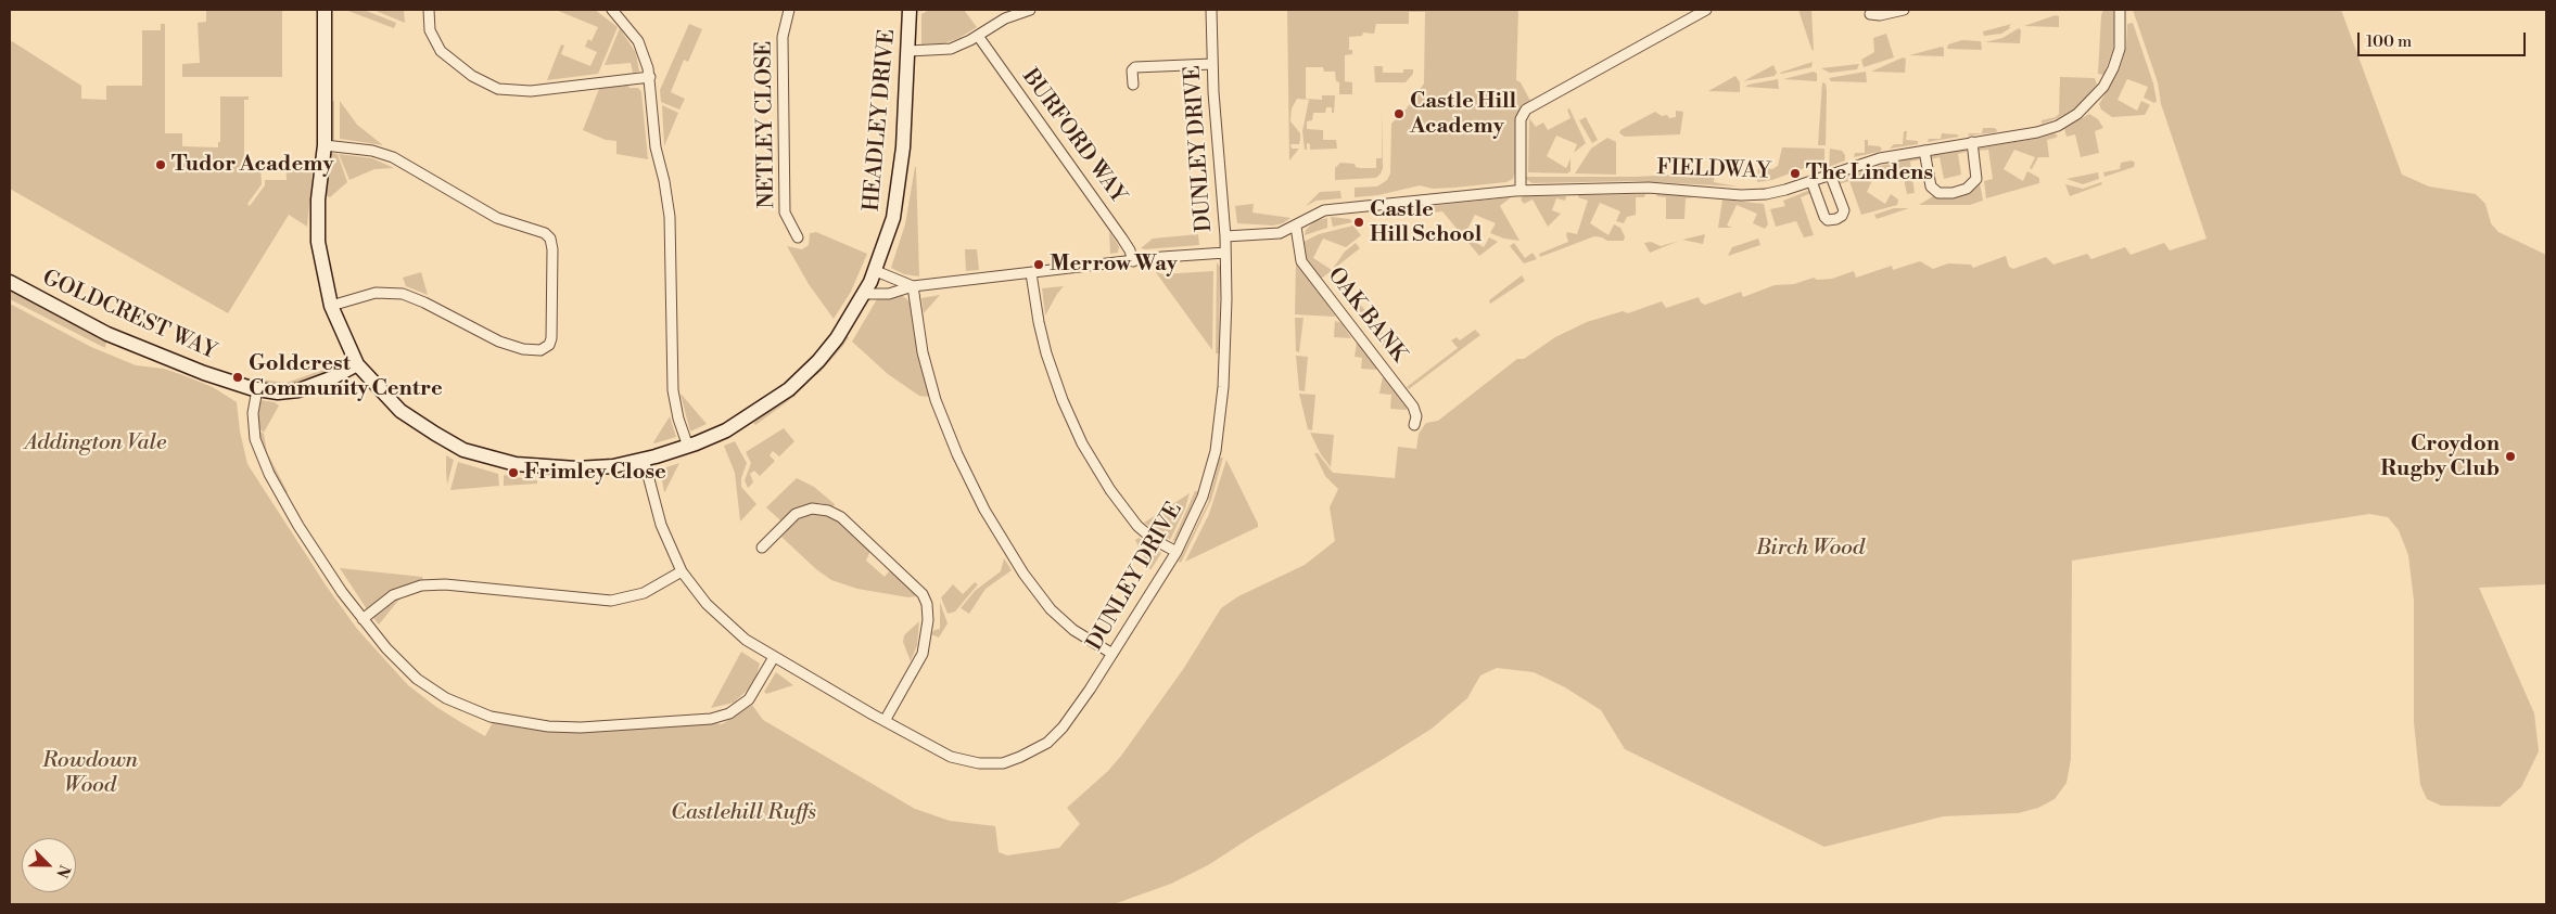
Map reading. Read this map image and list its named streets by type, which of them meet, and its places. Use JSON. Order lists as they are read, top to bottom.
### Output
{
  "streets": {
    "street": [
      "HEADLEY DRIVE",
      "NETLEY CLOSE",
      "BURFORD WAY",
      "DUNLEY DRIVE",
      "FIELDWAY",
      "GOLDCREST WAY",
      "OAK BANK"
    ]
  },
  "crossings": [
    ["HEADLEY DRIVE", "DUNLEY DRIVE"],
    ["HEADLEY DRIVE", "GOLDCREST WAY"],
    ["DUNLEY DRIVE", "FIELDWAY"],
    ["FIELDWAY", "OAK BANK"]
  ],
  "parks": [
    "Addington Vale",
    "Birch Wood",
    "Rowdown Wood",
    "Castlehill Ruffs"
  ],
  "places": [
    "Castle Hill Academy",
    "Tudor Academy",
    "The Lindens",
    "Castle Hill School",
    "Merrow Way",
    "Goldcrest Community Centre",
    "Croydon Rugby Club",
    "Frimley Close"
  ],
  "scale_bar": "100 m",
  "north": "bottom right"
}
